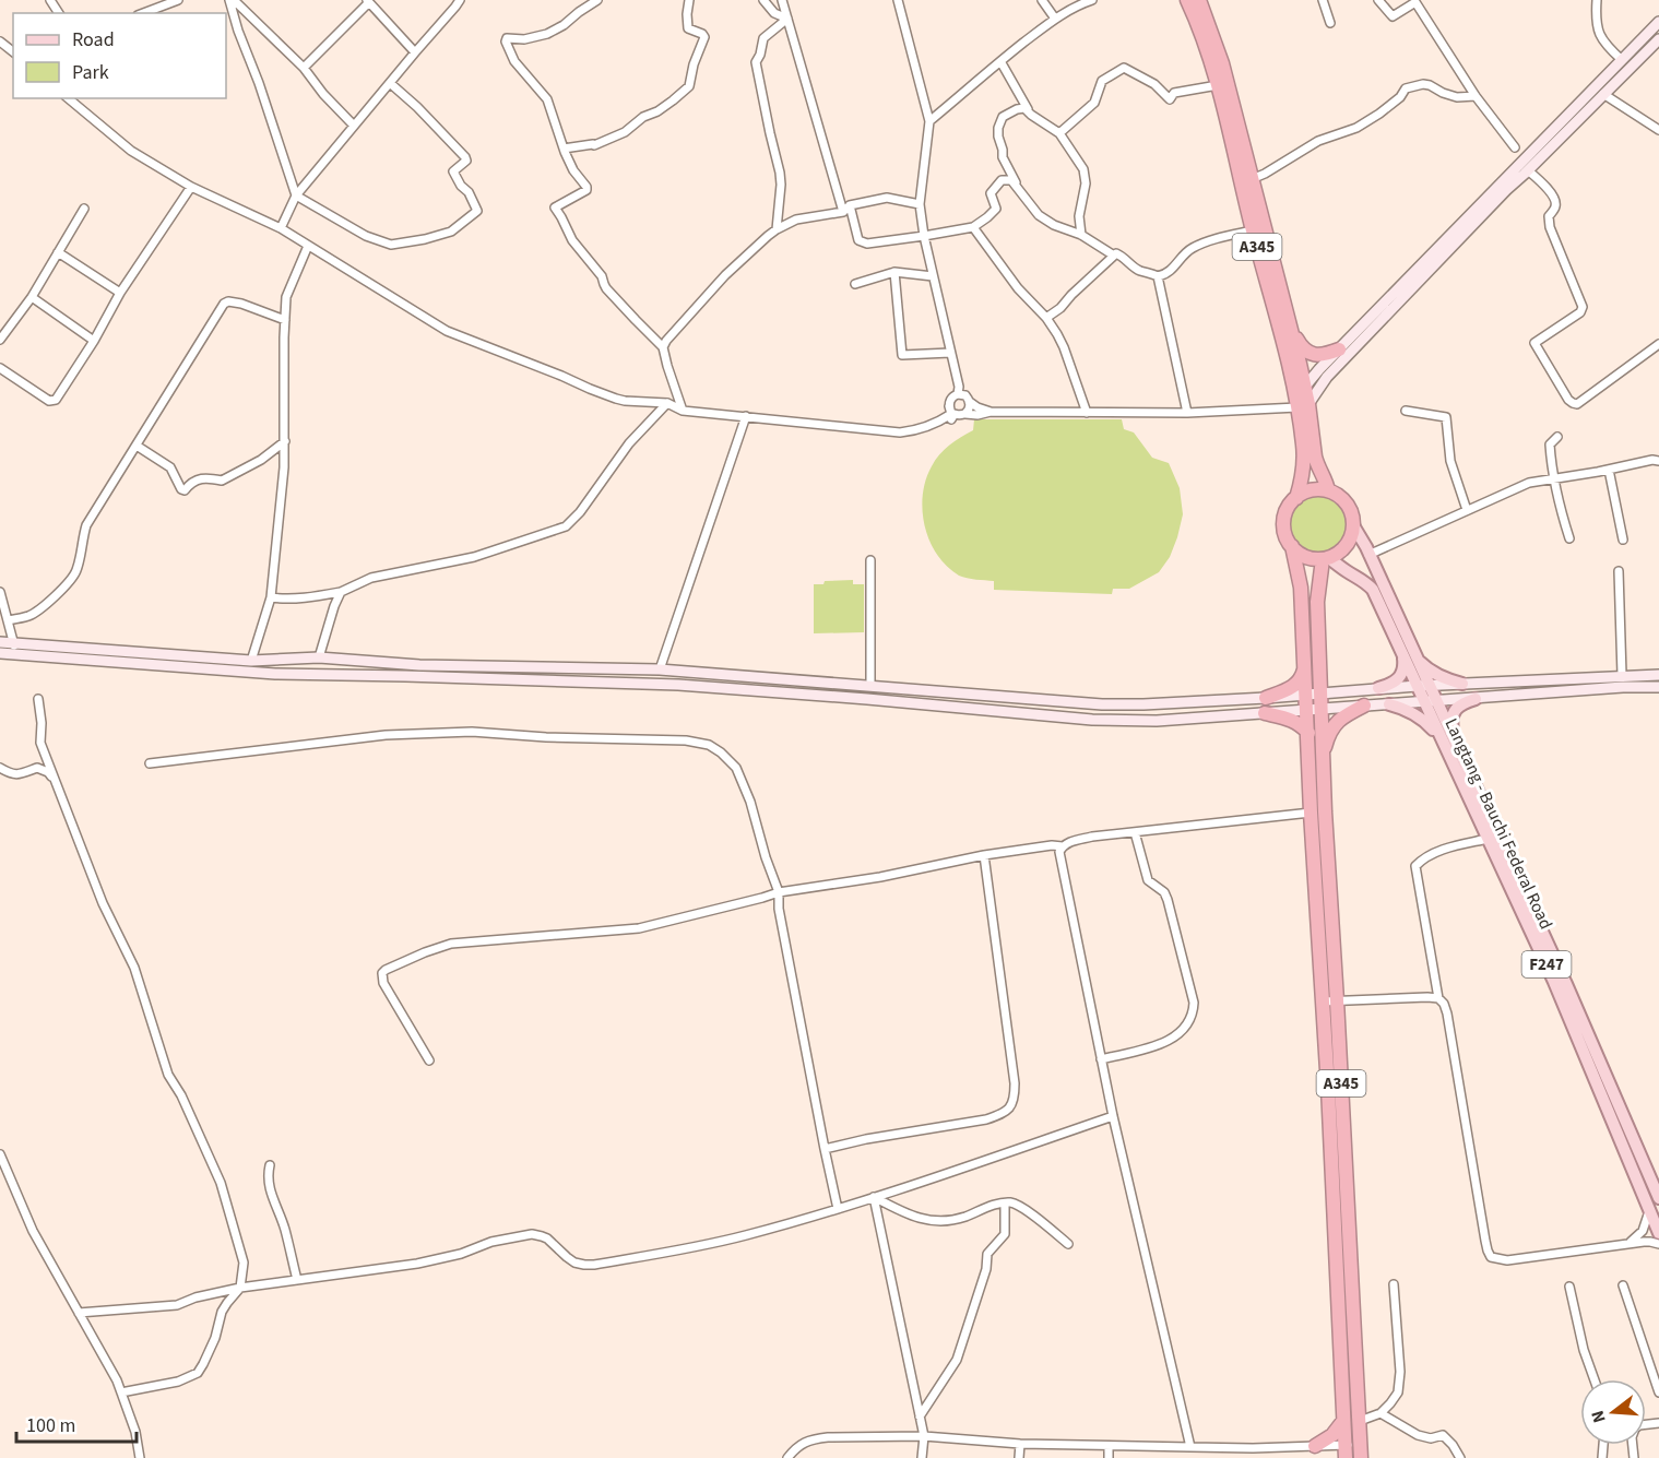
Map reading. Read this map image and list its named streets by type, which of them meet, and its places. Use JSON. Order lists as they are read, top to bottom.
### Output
{
  "streets": {
    "highway": ["A345"],
    "main road": ["Langtang - Bauchi Federal Road", "F247"]
  },
  "crossings": [
    ["A345", "Langtang - Bauchi Federal Road"]
  ],
  "legend": ["Road", "Park"],
  "scale_bar": "100 m",
  "north": "left"
}
